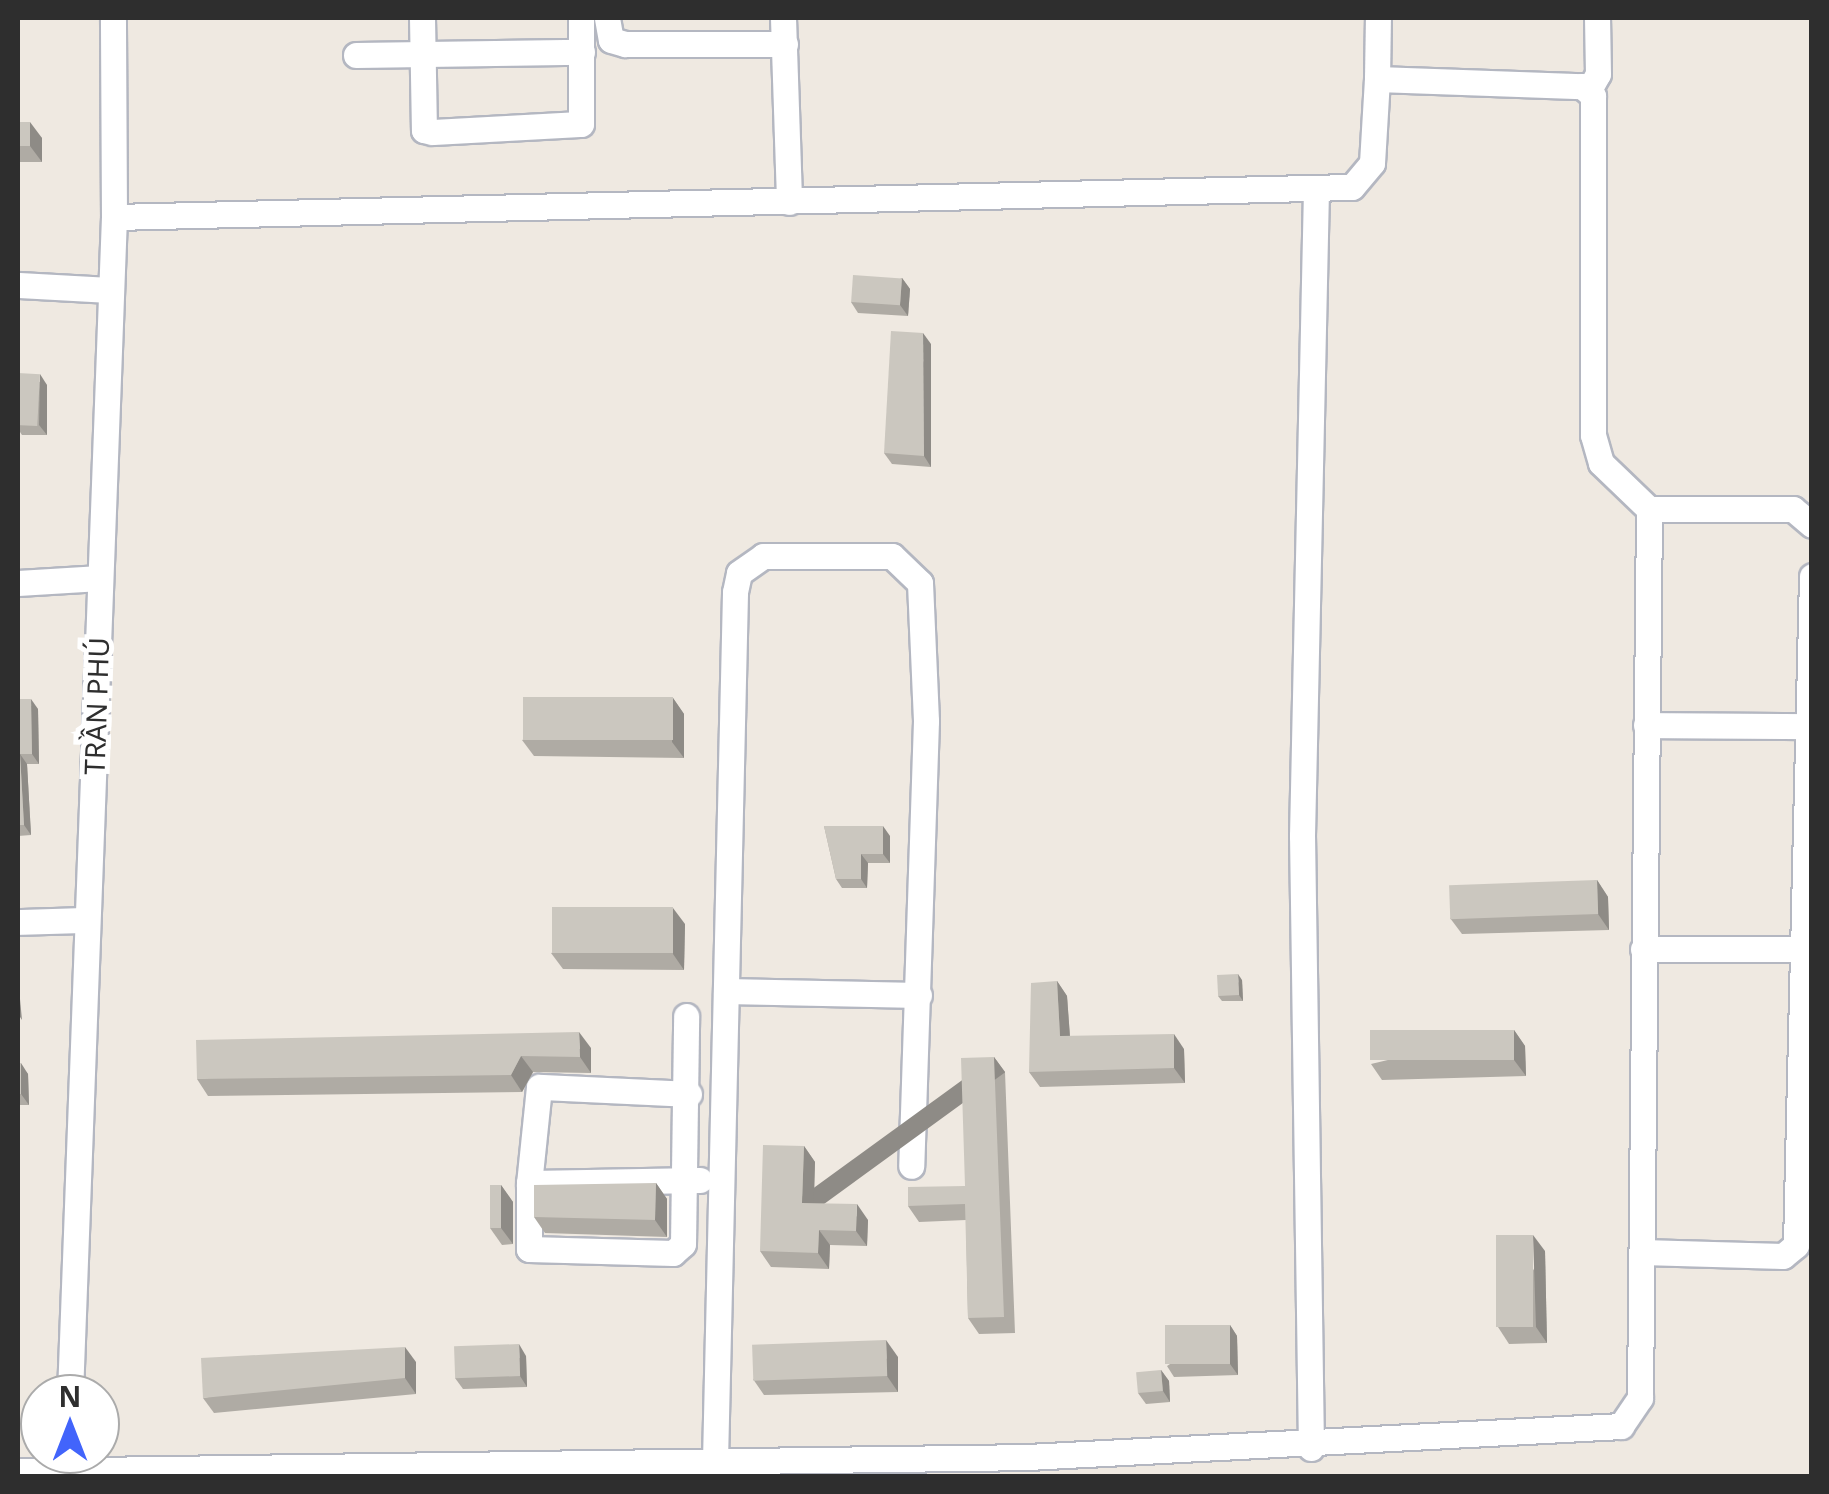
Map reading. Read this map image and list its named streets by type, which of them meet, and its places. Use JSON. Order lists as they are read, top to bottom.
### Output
{
  "streets": {
    "street": ["TRẦN PHÚ"]
  },
  "north": "top"
}
